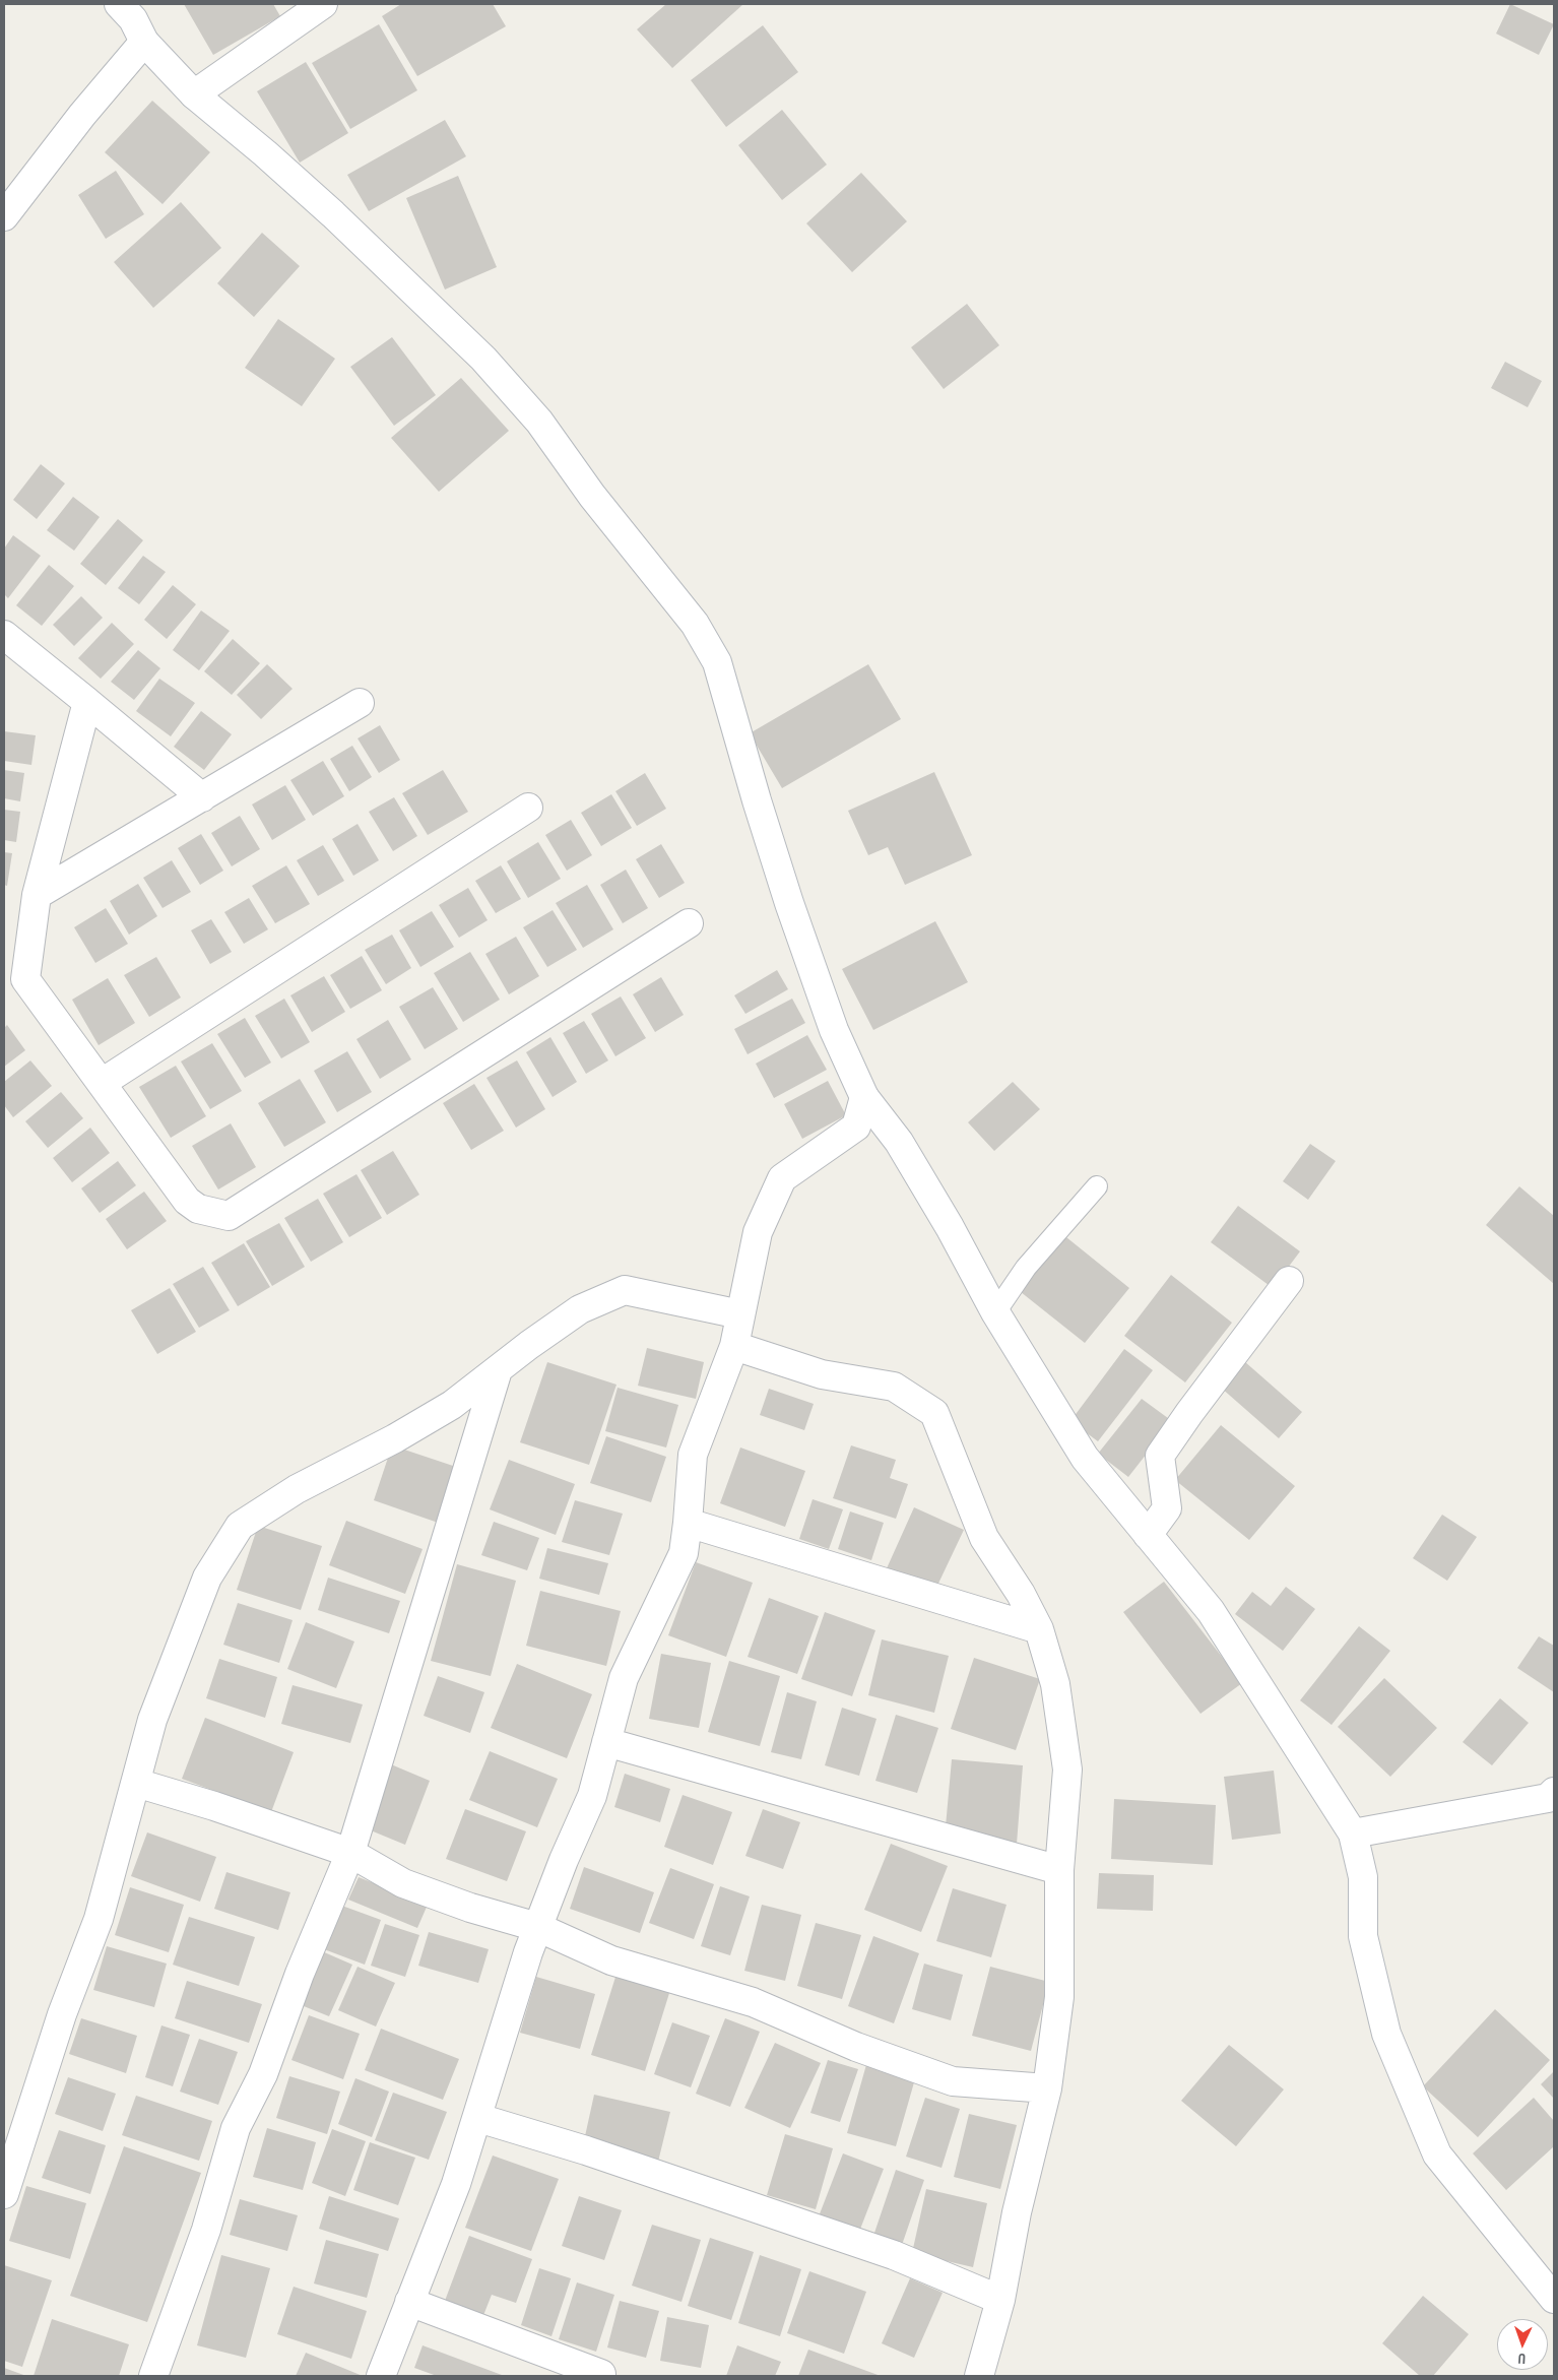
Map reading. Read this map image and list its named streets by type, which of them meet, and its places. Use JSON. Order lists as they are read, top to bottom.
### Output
{
  "north": "bottom"
}
